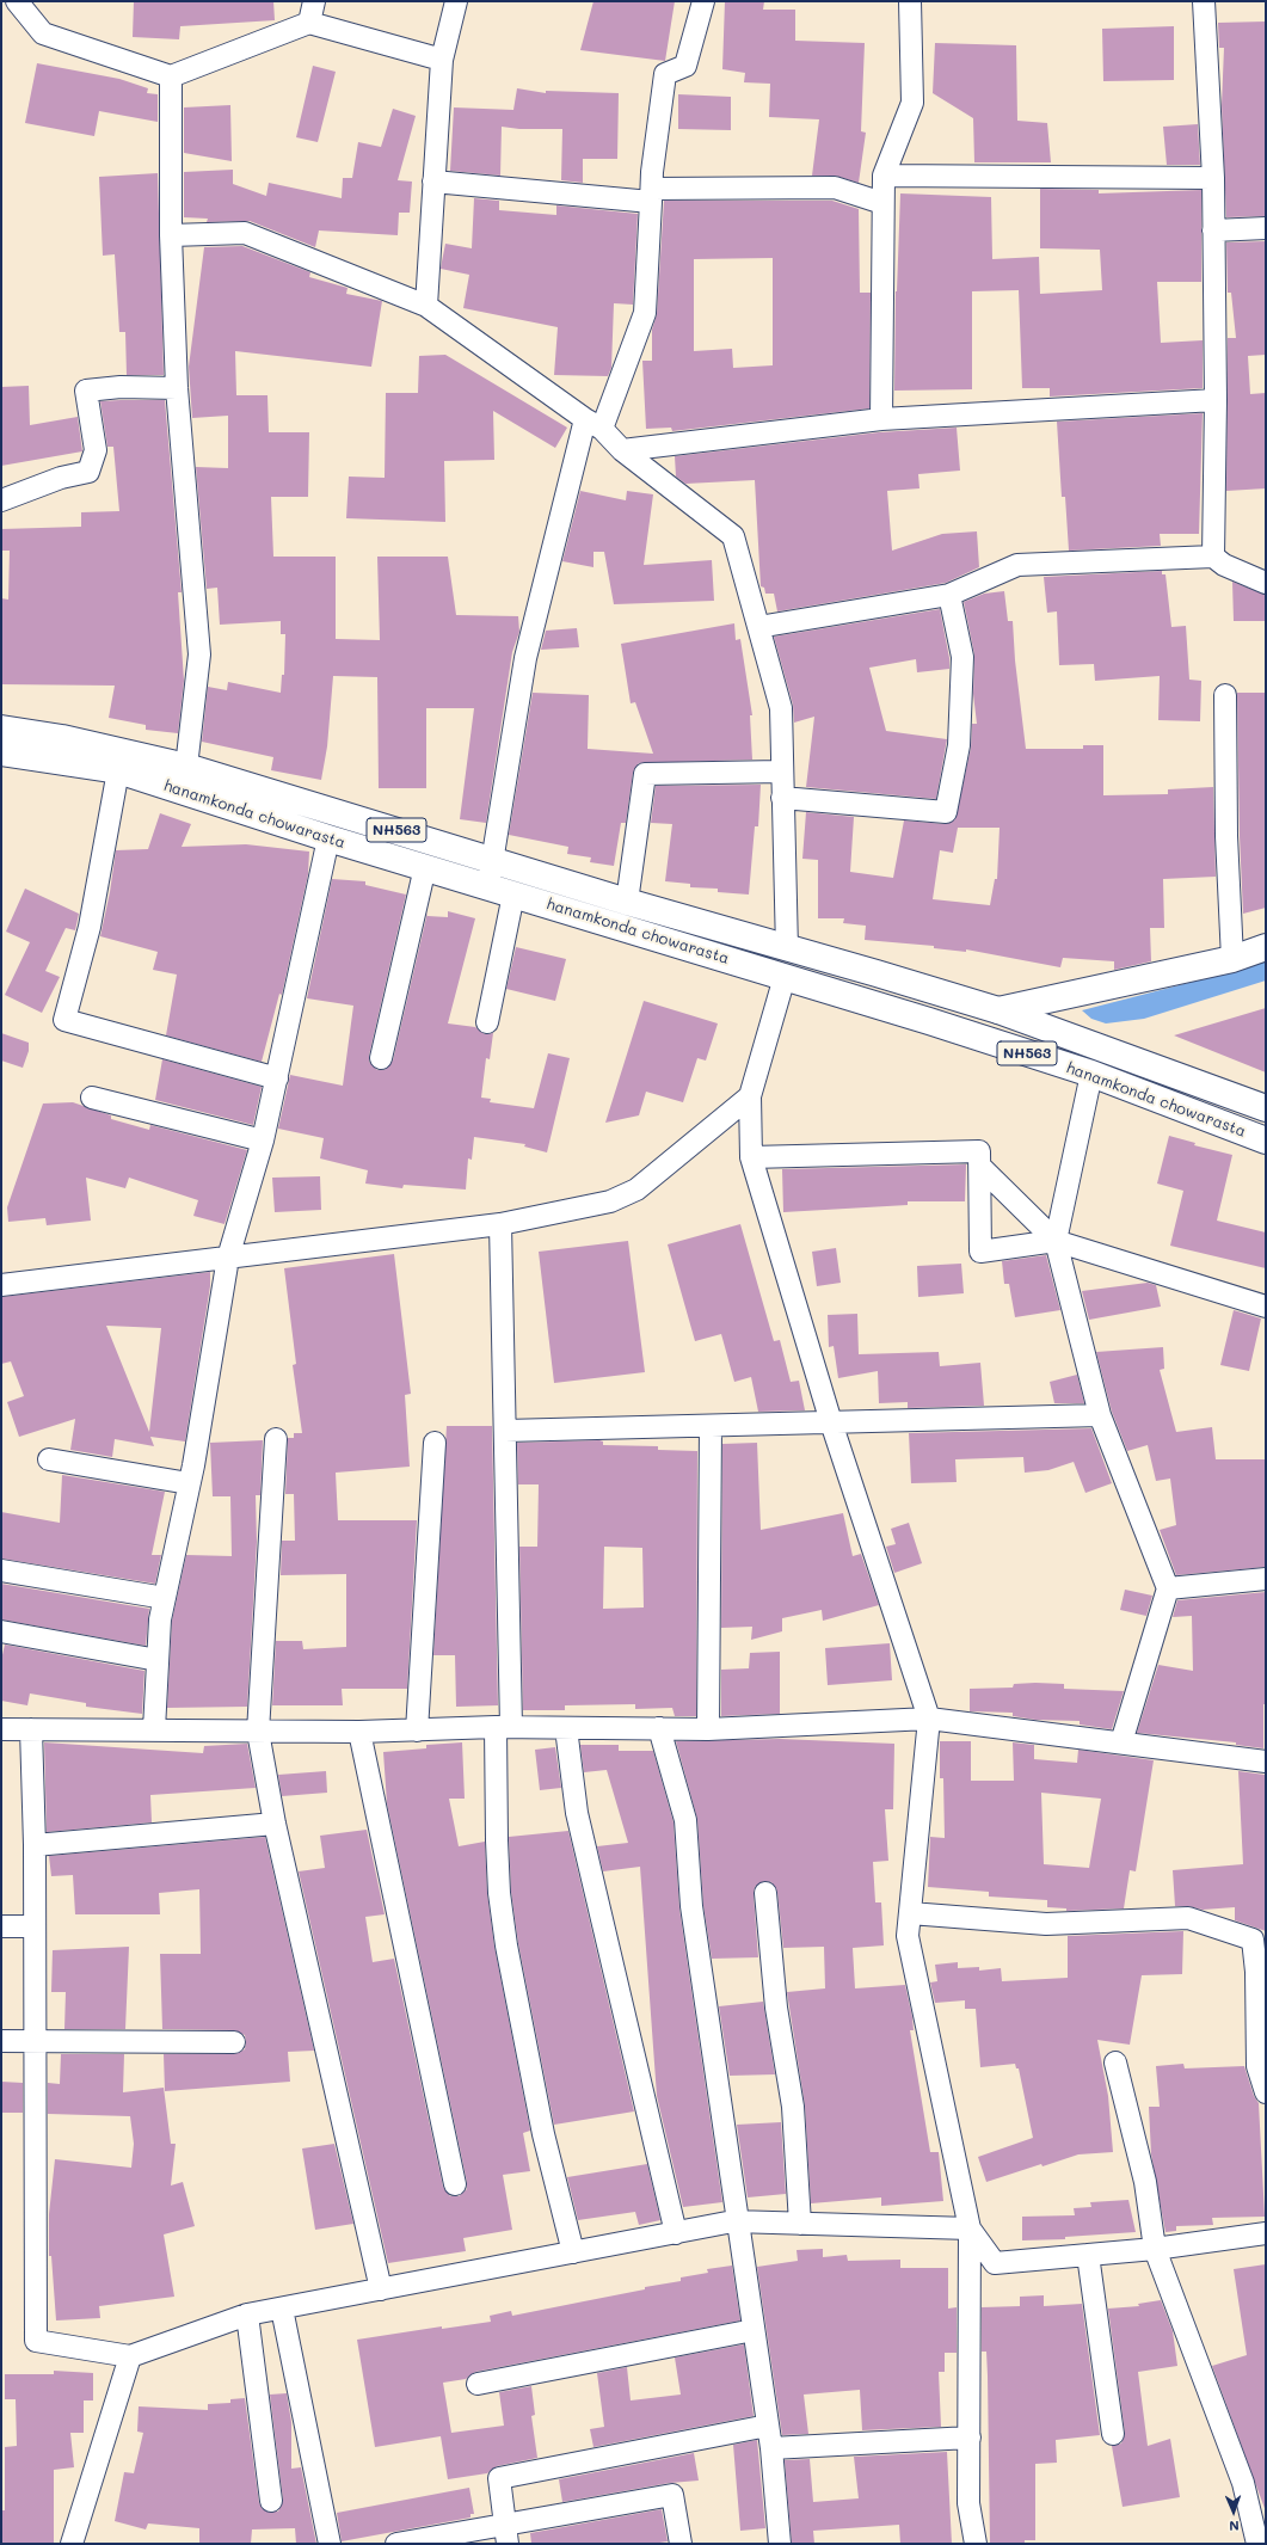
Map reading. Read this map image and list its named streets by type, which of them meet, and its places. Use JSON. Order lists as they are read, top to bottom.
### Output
{
  "streets": {
    "main road": ["hanamkonda chowarasta", "NH563"]
  },
  "north": "bottom"
}
